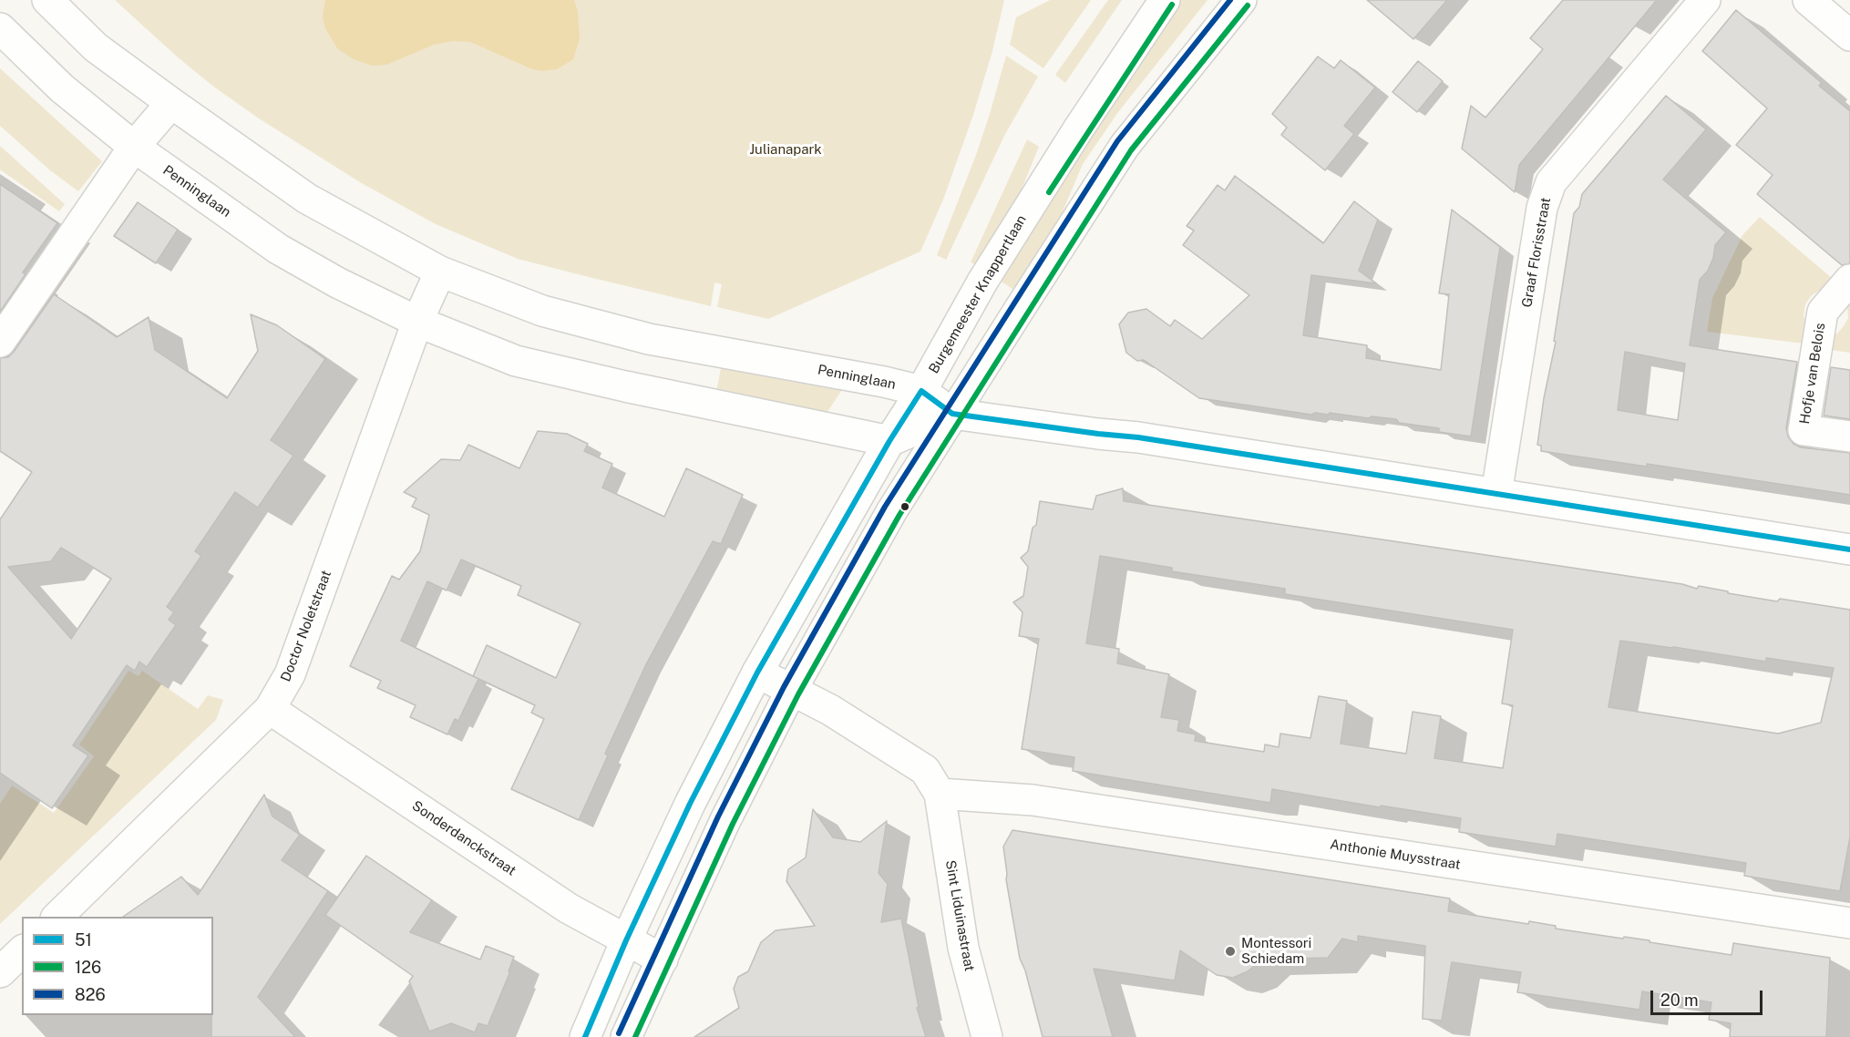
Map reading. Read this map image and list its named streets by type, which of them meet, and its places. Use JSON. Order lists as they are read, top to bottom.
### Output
{
  "streets": {
    "street": [
      "Penninglaan",
      "Graaf Florisstraat",
      "Burgemeester Knappertlaan",
      "Hofje van Belois",
      "Doctor Noletstraat",
      "Sonderdanckstraat",
      "Anthonie Muysstraat",
      "Sint Liduinastraat"
    ]
  },
  "crossings": [
    ["Penninglaan", "Burgemeester Knappertlaan"],
    ["Penninglaan", "Doctor Noletstraat"],
    ["Burgemeester Knappertlaan", "Sonderdanckstraat"],
    ["Doctor Noletstraat", "Sonderdanckstraat"],
    ["Anthonie Muysstraat", "Sint Liduinastraat"]
  ],
  "parks": ["Julianapark"],
  "places": ["Montessori Schiedam"],
  "lines": ["transit line 826", "transit line 126", "transit line 51"],
  "legend": ["51", "126", "826"],
  "scale_bar": "20 m"
}
